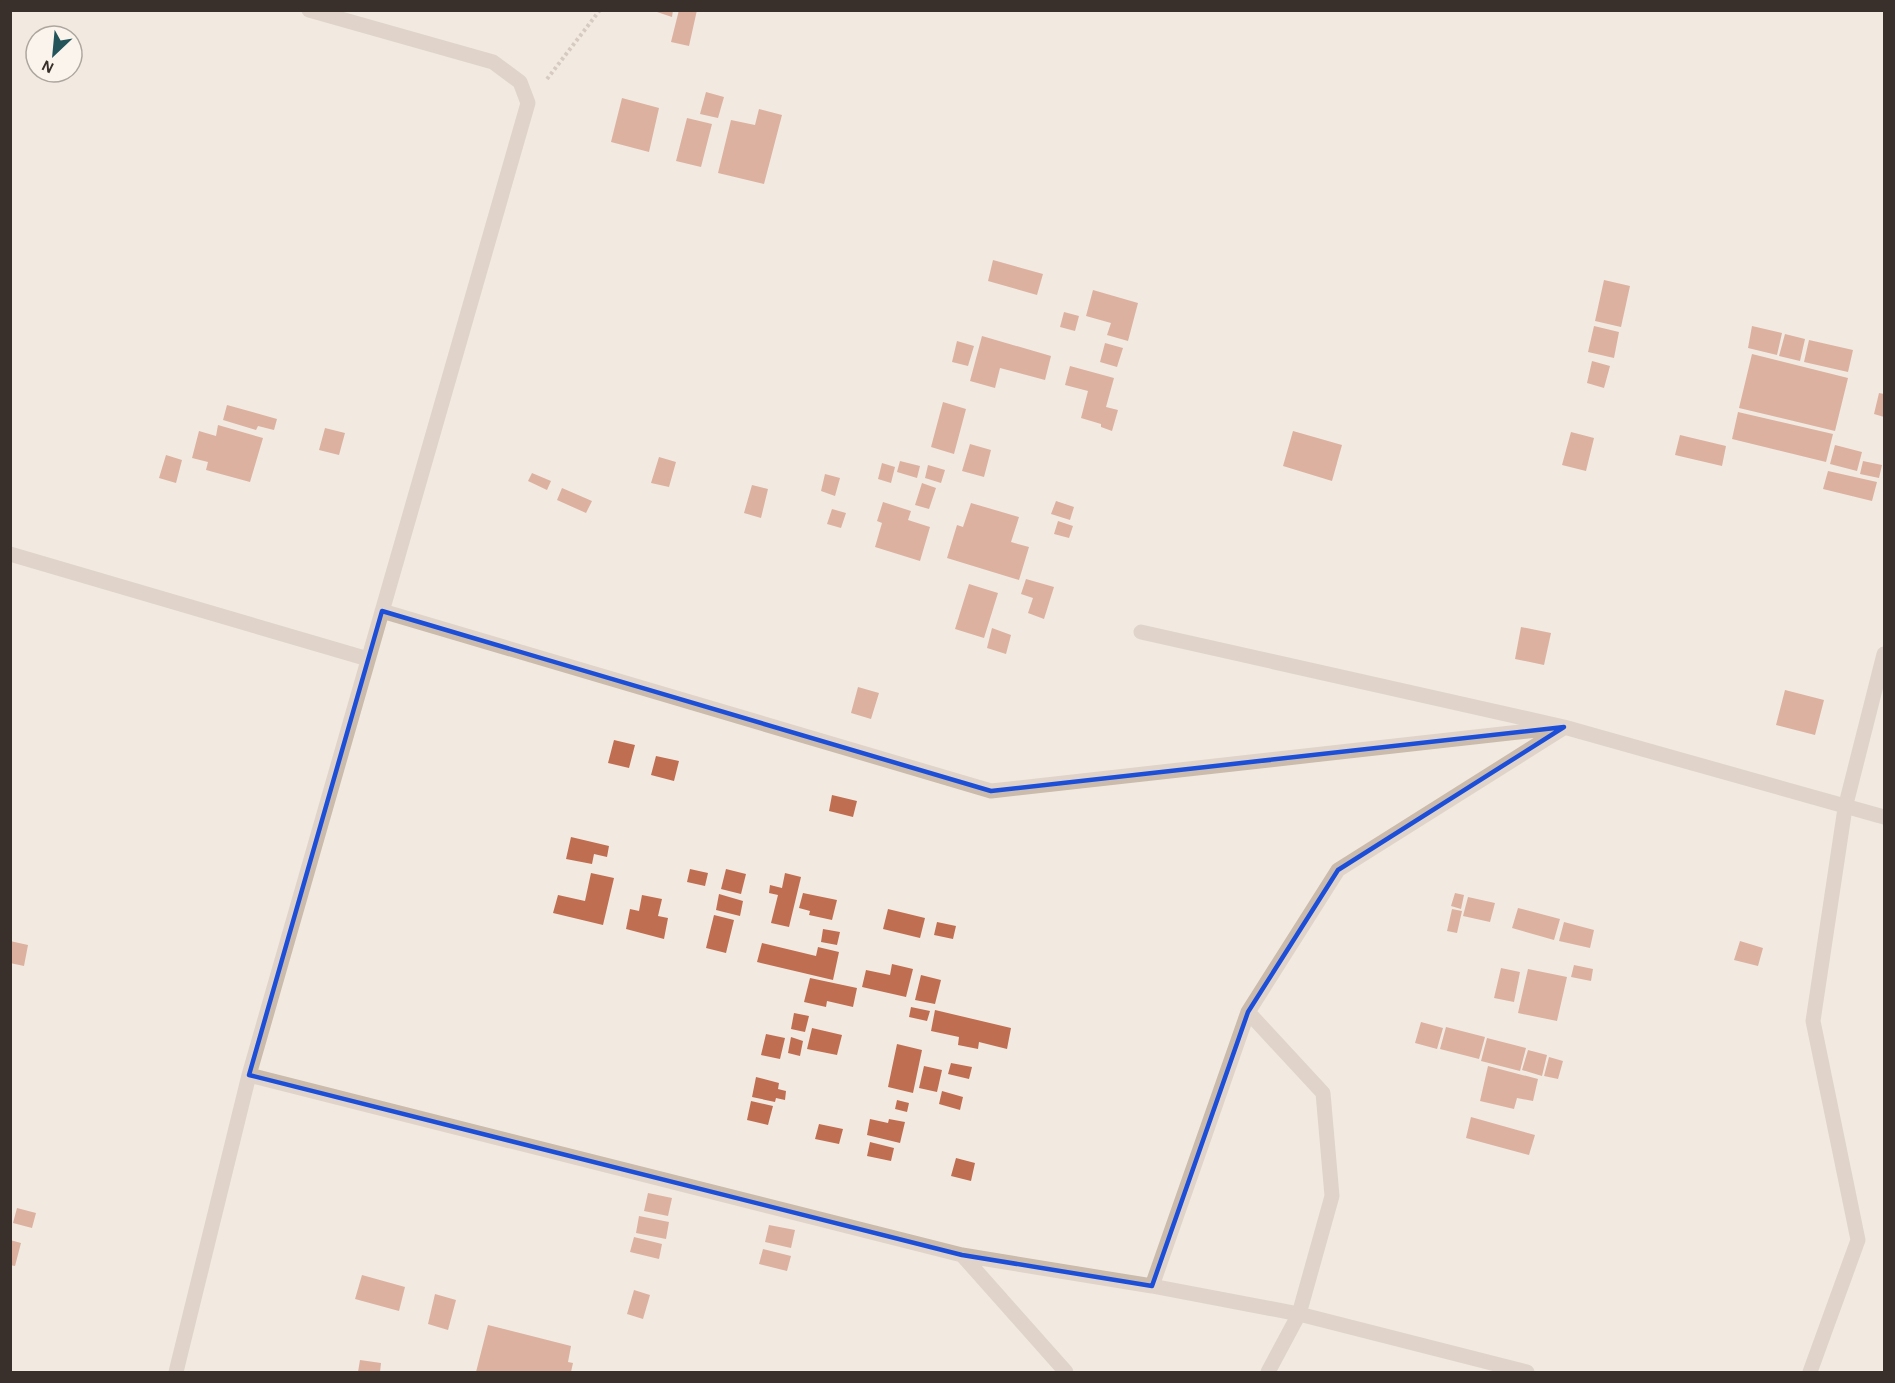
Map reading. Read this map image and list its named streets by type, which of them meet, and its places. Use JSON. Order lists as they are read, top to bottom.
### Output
{
  "north": "bottom left"
}
